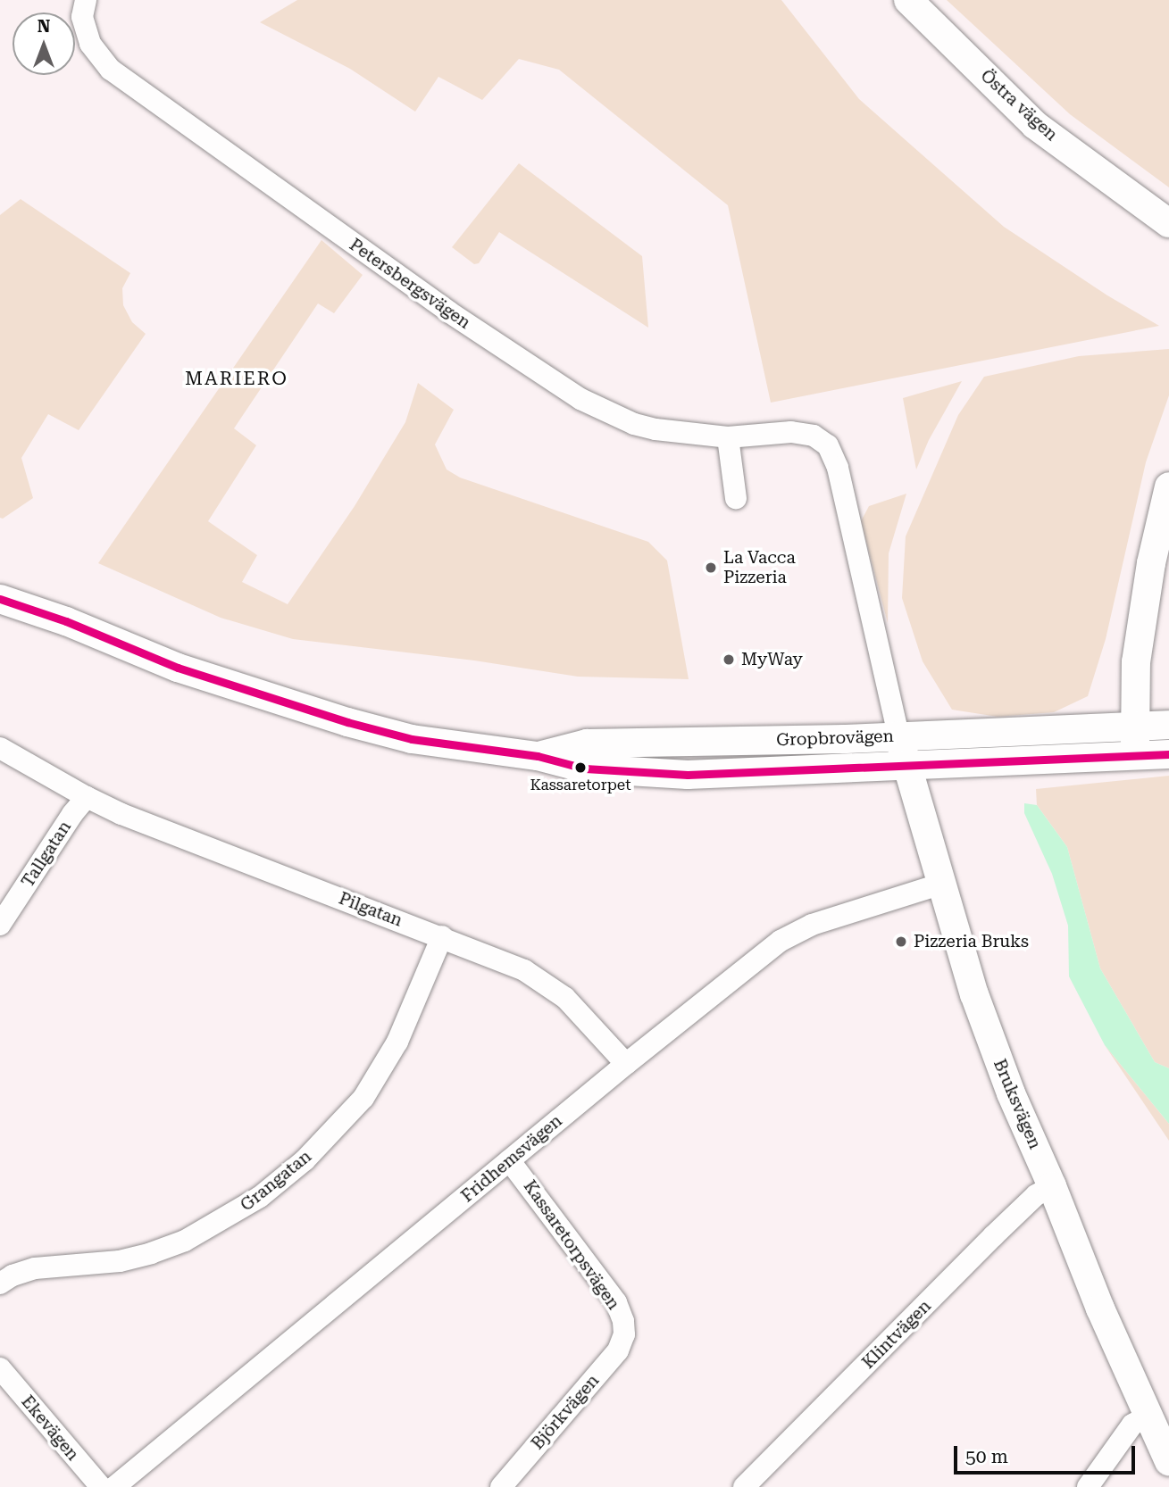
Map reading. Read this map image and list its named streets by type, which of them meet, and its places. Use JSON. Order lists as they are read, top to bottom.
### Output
{
  "streets": {
    "street": [
      "Östra vägen",
      "Petersbergsvägen",
      "Gropbrovägen",
      "Tallgatan",
      "Pilgatan",
      "Bruksvägen",
      "Fridhemsvägen",
      "Grangatan",
      "Kassaretorpsvägen",
      "Klintvägen",
      "Björkvägen",
      "Ekevägen"
    ]
  },
  "crossings": [
    ["Petersbergsvägen", "Gropbrovägen"],
    ["Petersbergsvägen", "Bruksvägen"],
    ["Gropbrovägen", "Bruksvägen"],
    ["Tallgatan", "Pilgatan"],
    ["Pilgatan", "Fridhemsvägen"],
    ["Pilgatan", "Grangatan"],
    ["Bruksvägen", "Fridhemsvägen"],
    ["Bruksvägen", "Klintvägen"],
    ["Fridhemsvägen", "Kassaretorpsvägen"],
    ["Kassaretorpsvägen", "Björkvägen"]
  ],
  "districts": ["MARIERO"],
  "places": [
    "La Vacca Pizzeria",
    "MyWay",
    "Kassaretorpet",
    "Pizzeria Bruks"
  ],
  "scale_bar": "50 m",
  "north": "top"
}
